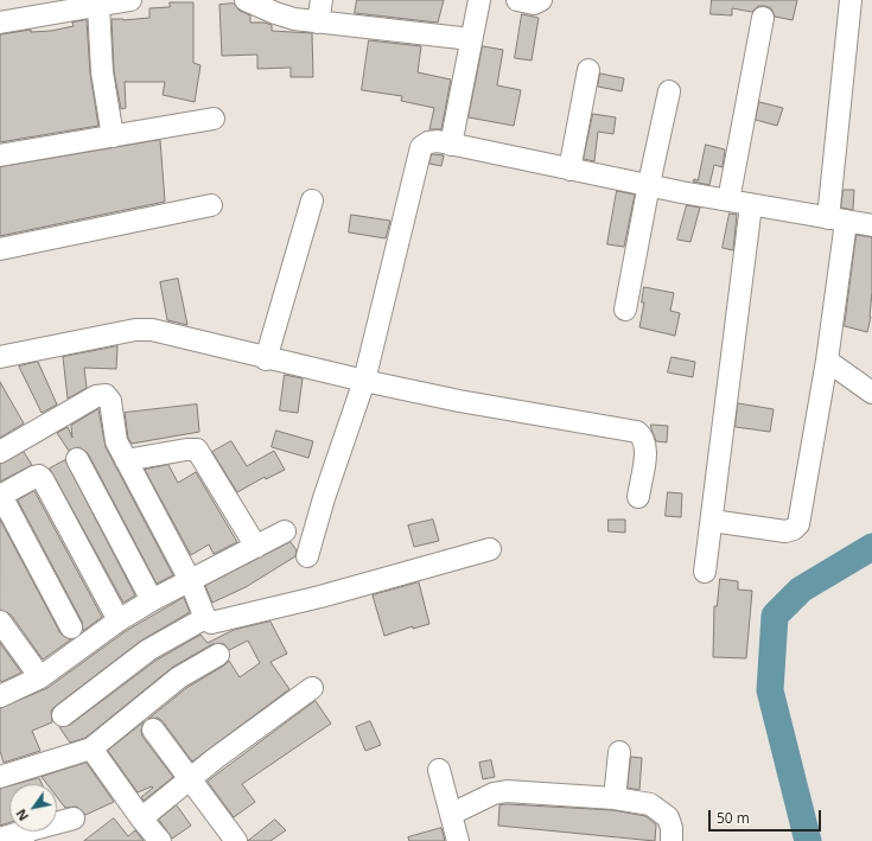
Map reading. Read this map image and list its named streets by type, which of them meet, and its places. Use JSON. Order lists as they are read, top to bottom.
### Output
{
  "scale_bar": "50 m",
  "north": "bottom left"
}
